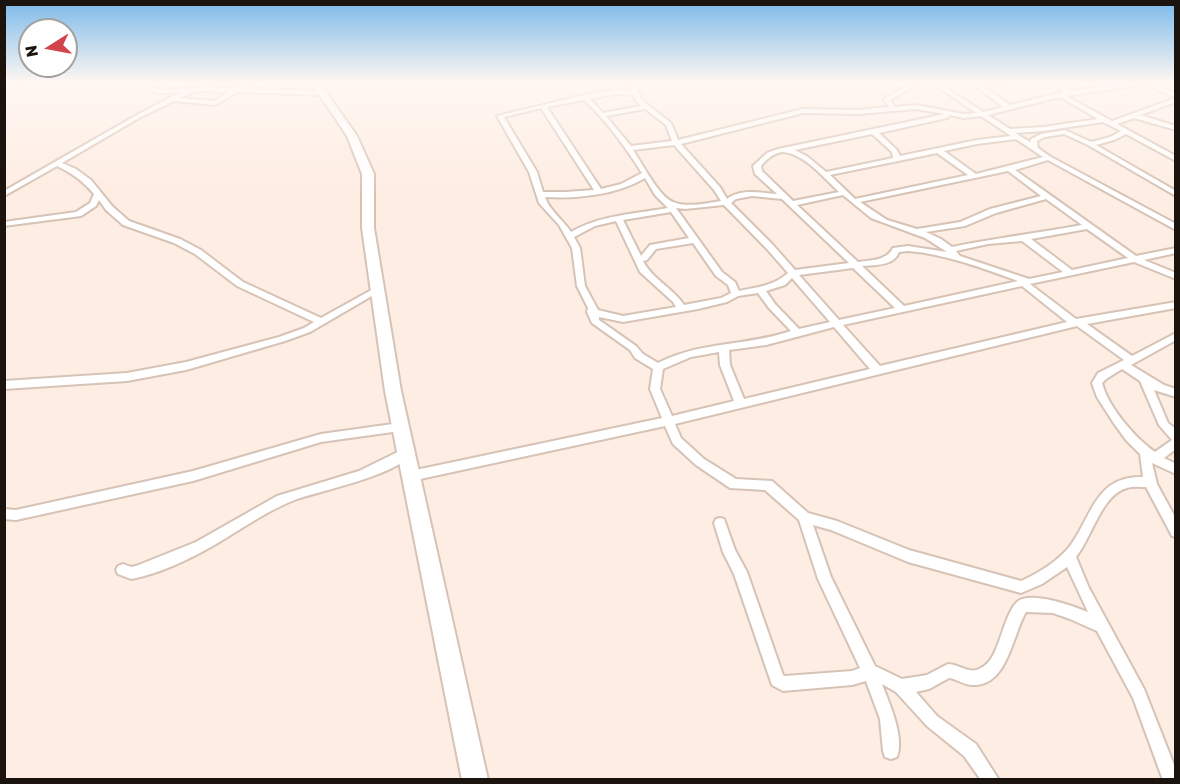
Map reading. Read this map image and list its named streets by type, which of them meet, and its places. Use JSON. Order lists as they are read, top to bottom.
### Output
{
  "north": "left"
}
